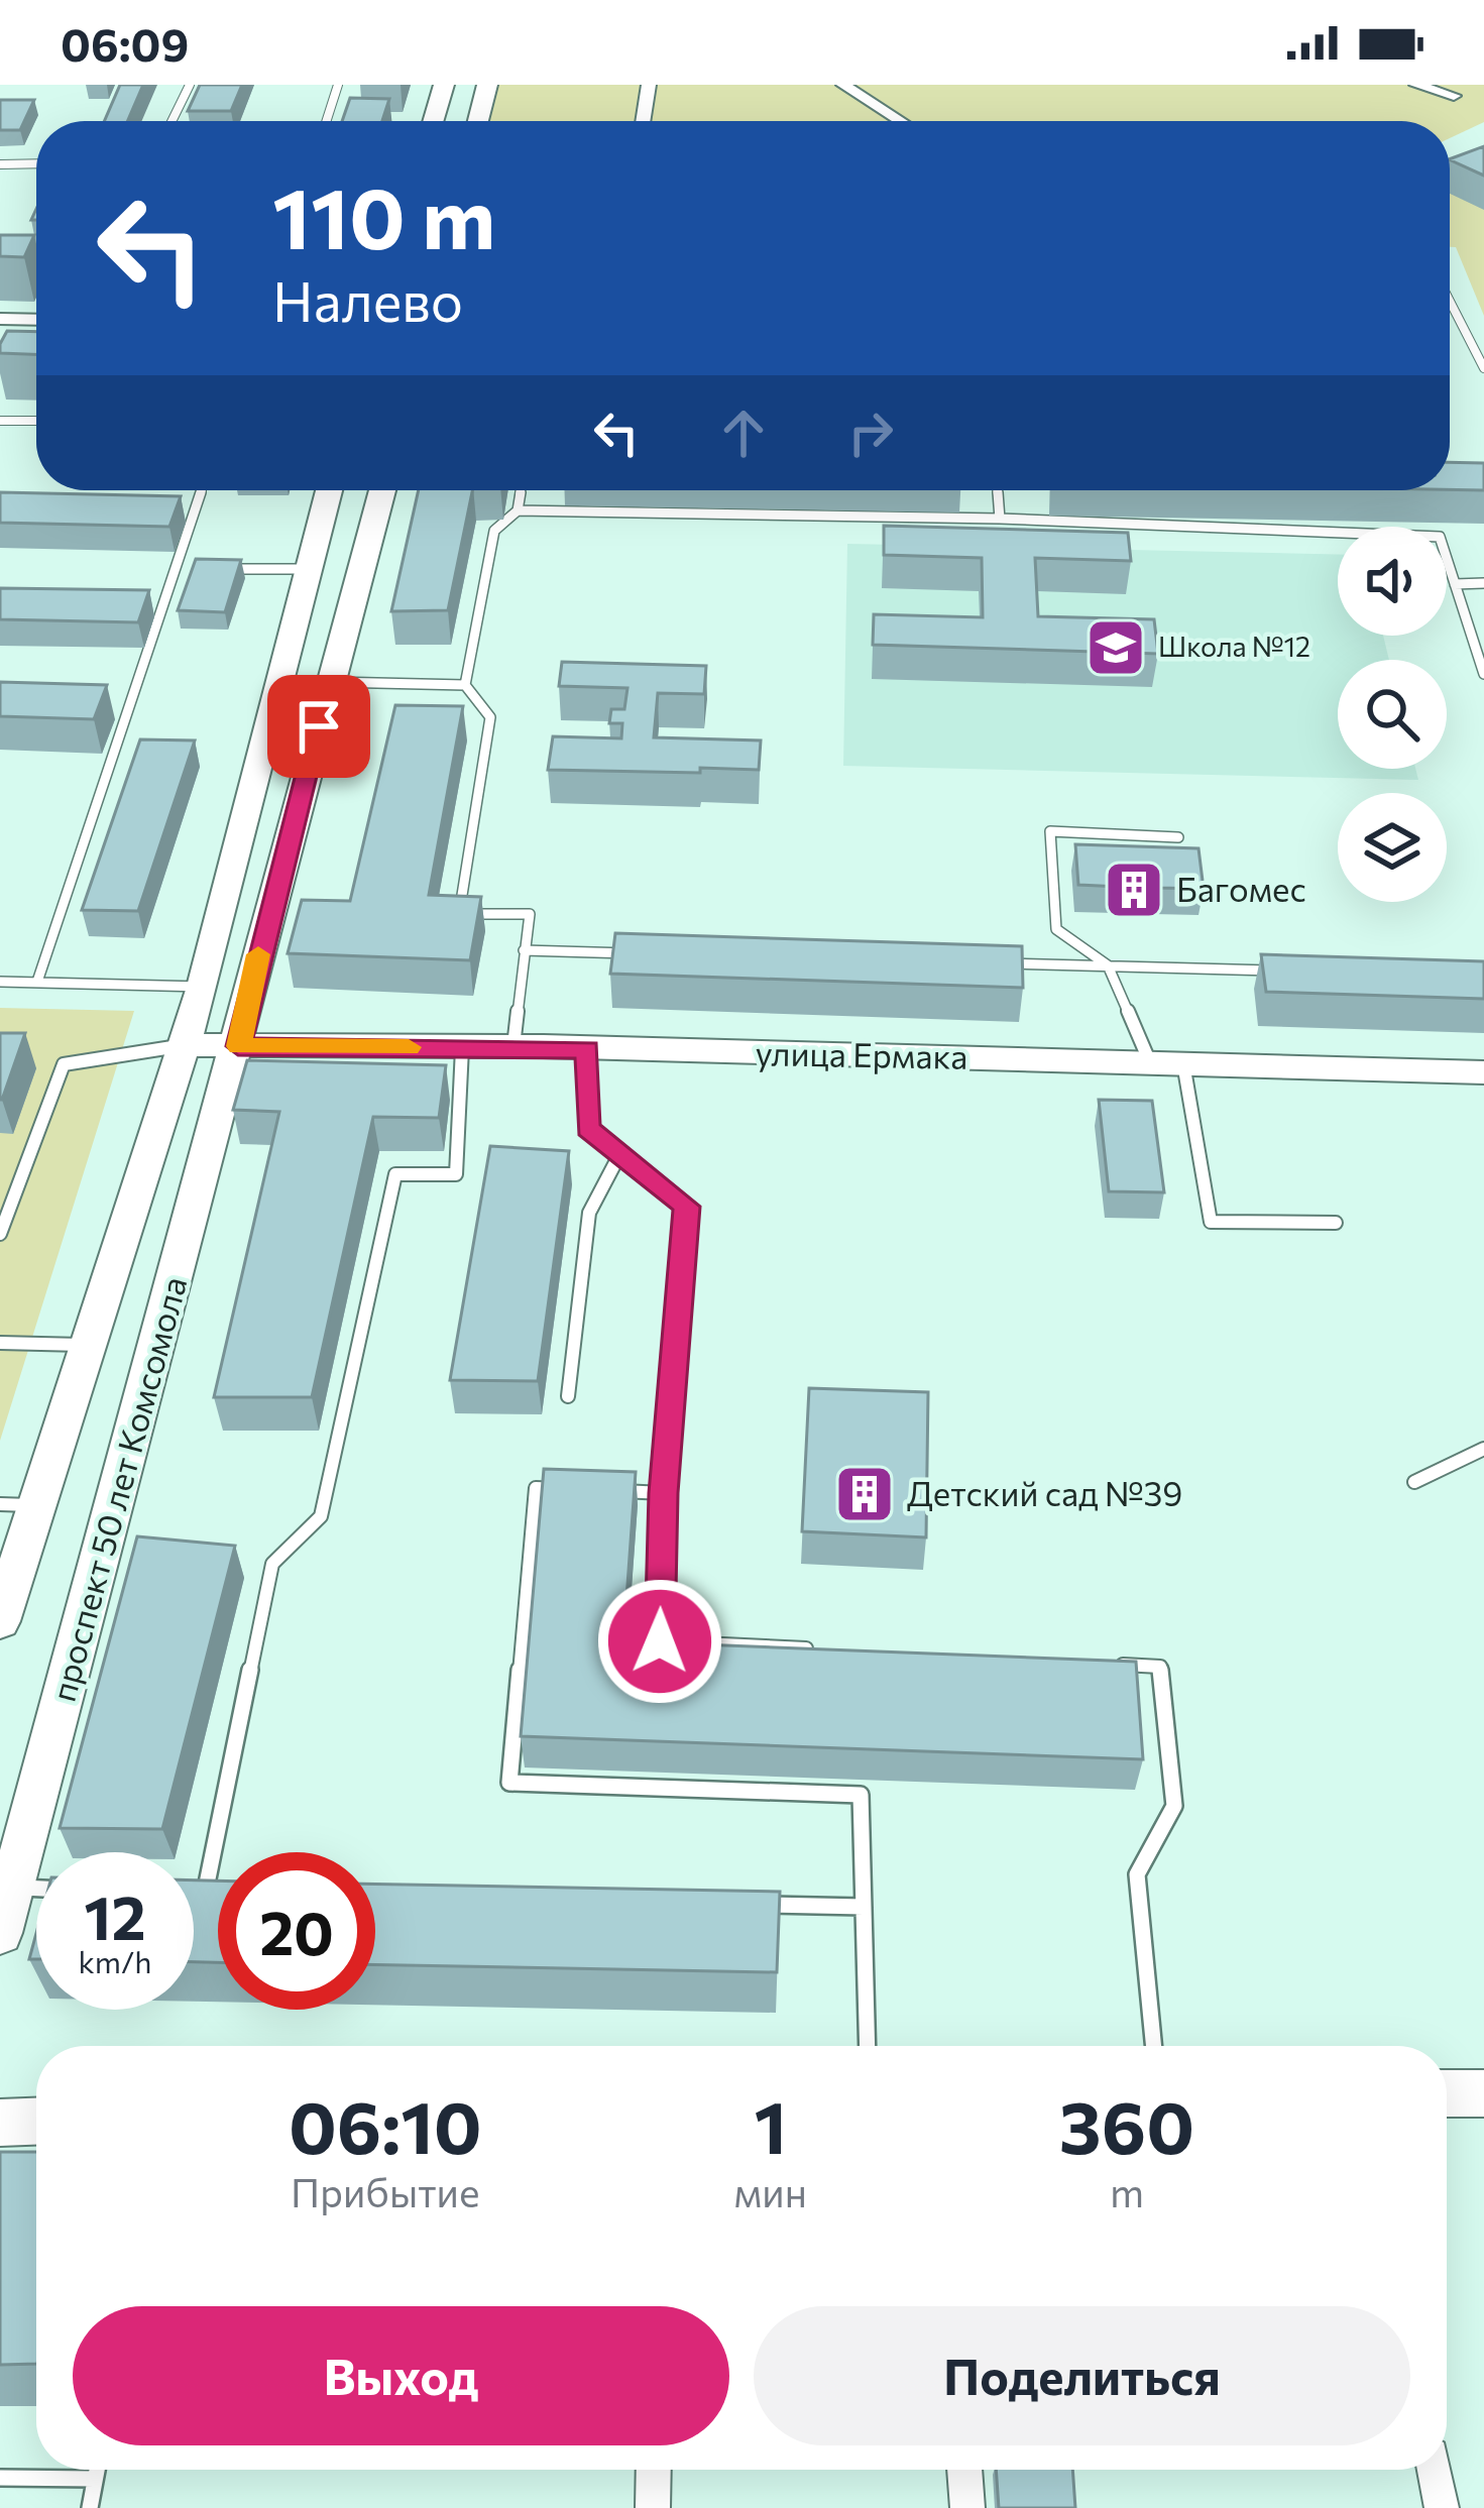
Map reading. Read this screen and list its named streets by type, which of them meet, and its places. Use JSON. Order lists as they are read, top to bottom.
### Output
{
  "streets": {
    "main road": ["улица Ермака", "проспект 50 лет Комсомола"]
  },
  "crossings": [
    ["улица Ермака", "проспект 50 лет Комсомола"]
  ],
  "places": {
    "school or university": ["Школа №12"],
    "building": ["Багомес", "Детский сад №39"]
  },
  "page": {
    "status": "06:09",
    "turn": ["110 m", "Налево"],
    "speed": "12 km/h",
    "limit": "20",
    "eta": [
      "06:10",
      "Прибытие",
      "1",
      "мин",
      "360",
      "m"
    ],
    "buttons": ["Выход", "Поделиться"]
  }
}
